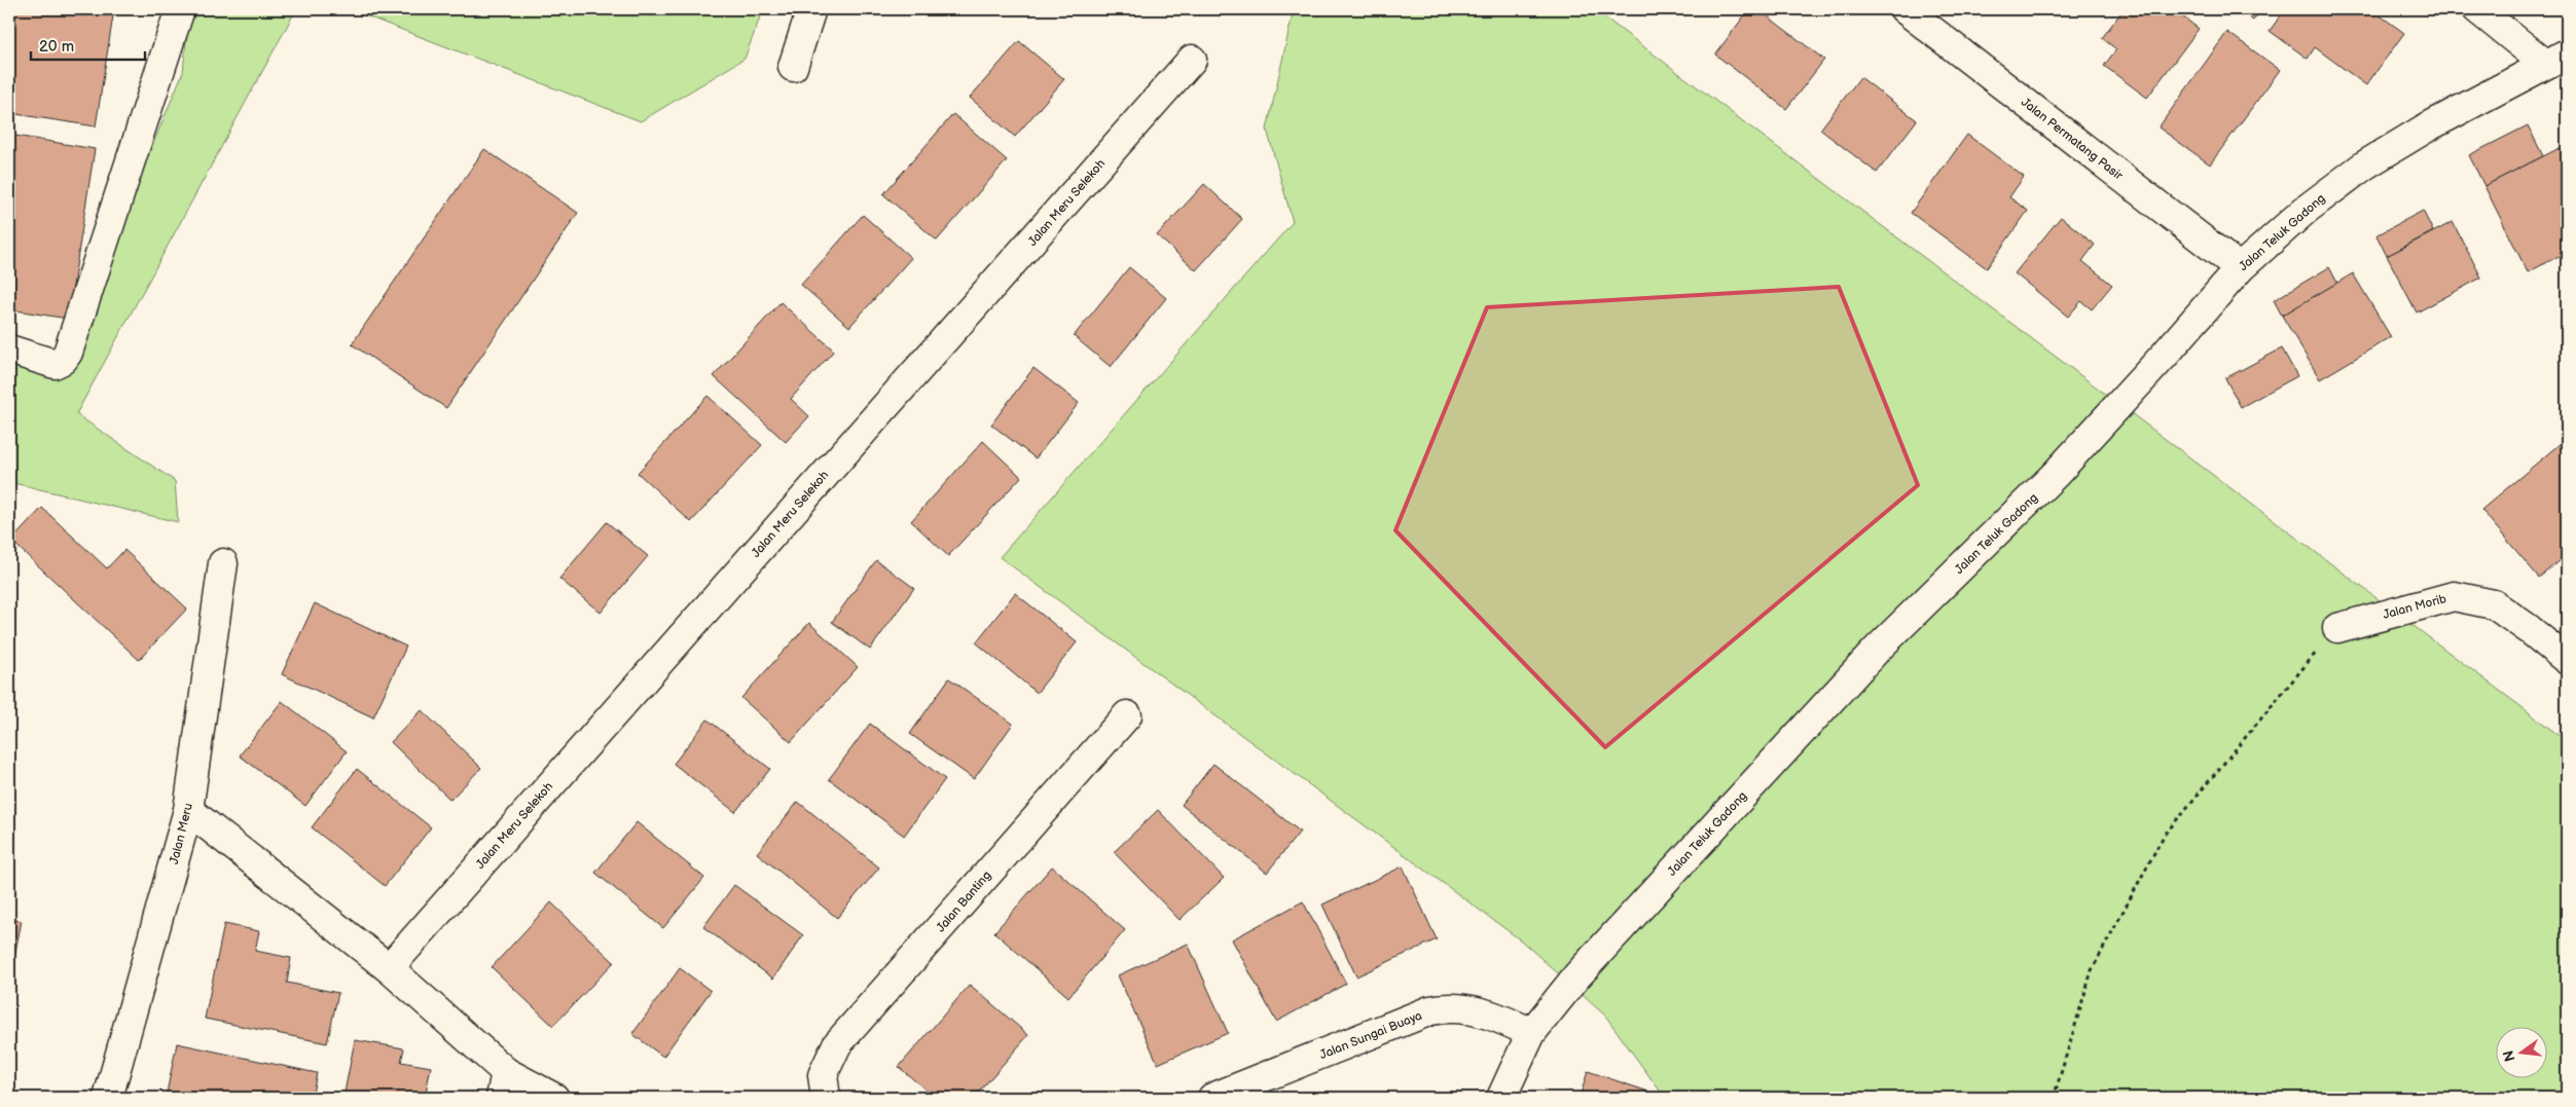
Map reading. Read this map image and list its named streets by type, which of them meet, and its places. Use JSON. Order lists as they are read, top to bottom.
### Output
{
  "streets": {
    "street": [
      "Jalan Permatang Pasir",
      "Jalan Meru Selekoh",
      "Jalan Teluk Gadong",
      "Jalan Morib",
      "Jalan Meru",
      "Jalan Banting",
      "Jalan Sungai Buaya"
    ]
  },
  "crossings": [
    ["Jalan Permatang Pasir", "Jalan Teluk Gadong"],
    ["Jalan Teluk Gadong", "Jalan Sungai Buaya"]
  ],
  "scale_bar": "20 m",
  "north": "left"
}
